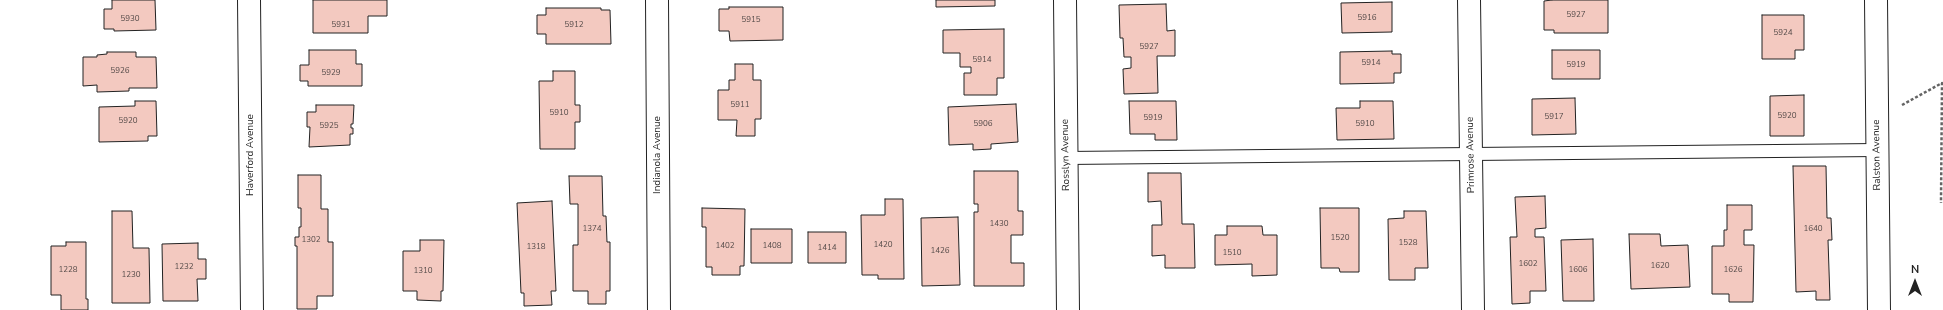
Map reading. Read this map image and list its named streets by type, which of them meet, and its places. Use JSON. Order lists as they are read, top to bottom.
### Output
{
  "streets": {
    "street": [
      "Haverford Avenue",
      "Indianola Avenue",
      "Rosslyn Avenue",
      "Primrose Avenue",
      "Ralston Avenue"
    ]
  },
  "house_numbers": [
    "5927",
    "5916",
    "5930",
    "5915",
    "5931",
    "5912",
    "5924",
    "5927",
    "5914",
    "5914",
    "5919",
    "5926",
    "5929",
    "5911",
    "5910",
    "5920",
    "5917",
    "5919",
    "5920",
    "5906",
    "5910",
    "5925",
    "1430",
    "1374",
    "1640",
    "1520",
    "1302",
    "1528",
    "1420",
    "1402",
    "1408",
    "1318",
    "1414",
    "1426",
    "1510",
    "1602",
    "1620",
    "1232",
    "1228",
    "1606",
    "1626",
    "1310",
    "1230"
  ],
  "north": "top"
}
